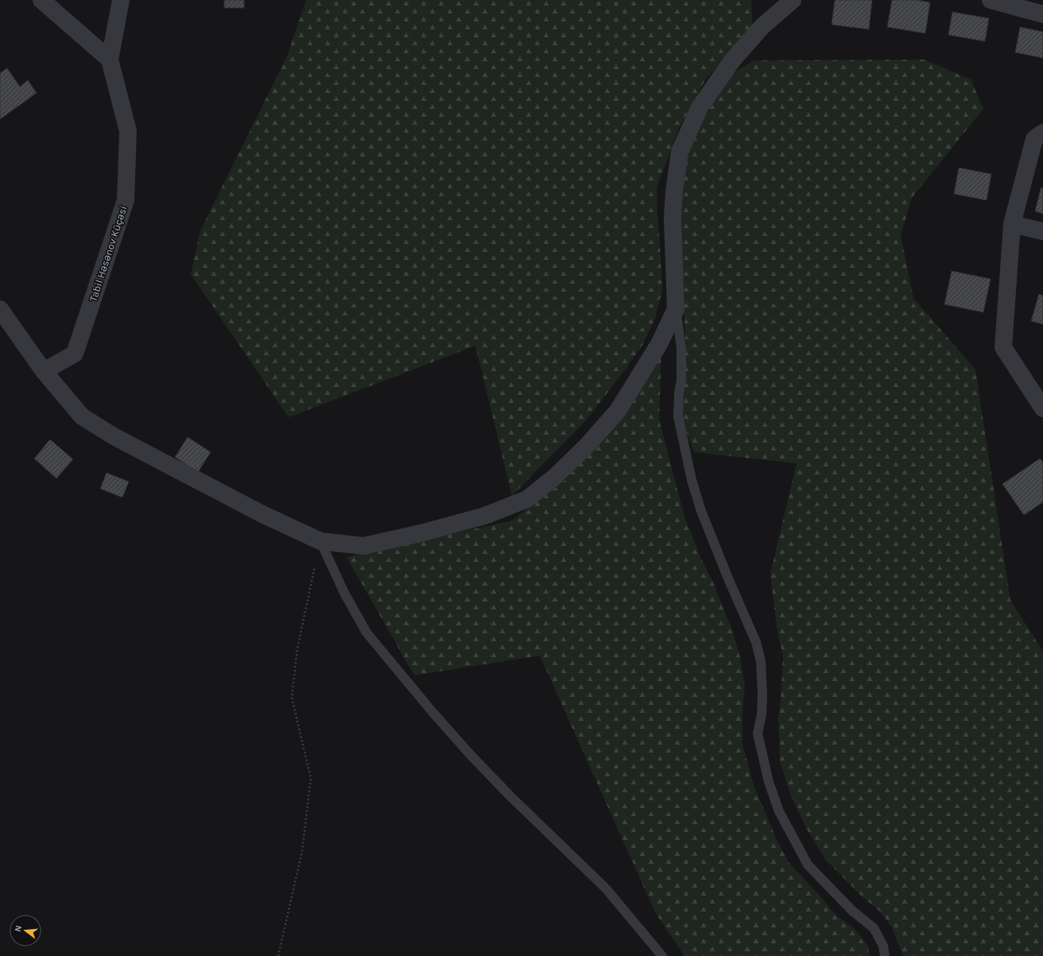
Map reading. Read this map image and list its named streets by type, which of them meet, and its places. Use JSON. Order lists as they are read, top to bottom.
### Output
{
  "streets": {
    "street": ["Tabil Həsənov Küçəsi"]
  },
  "north": "left"
}
